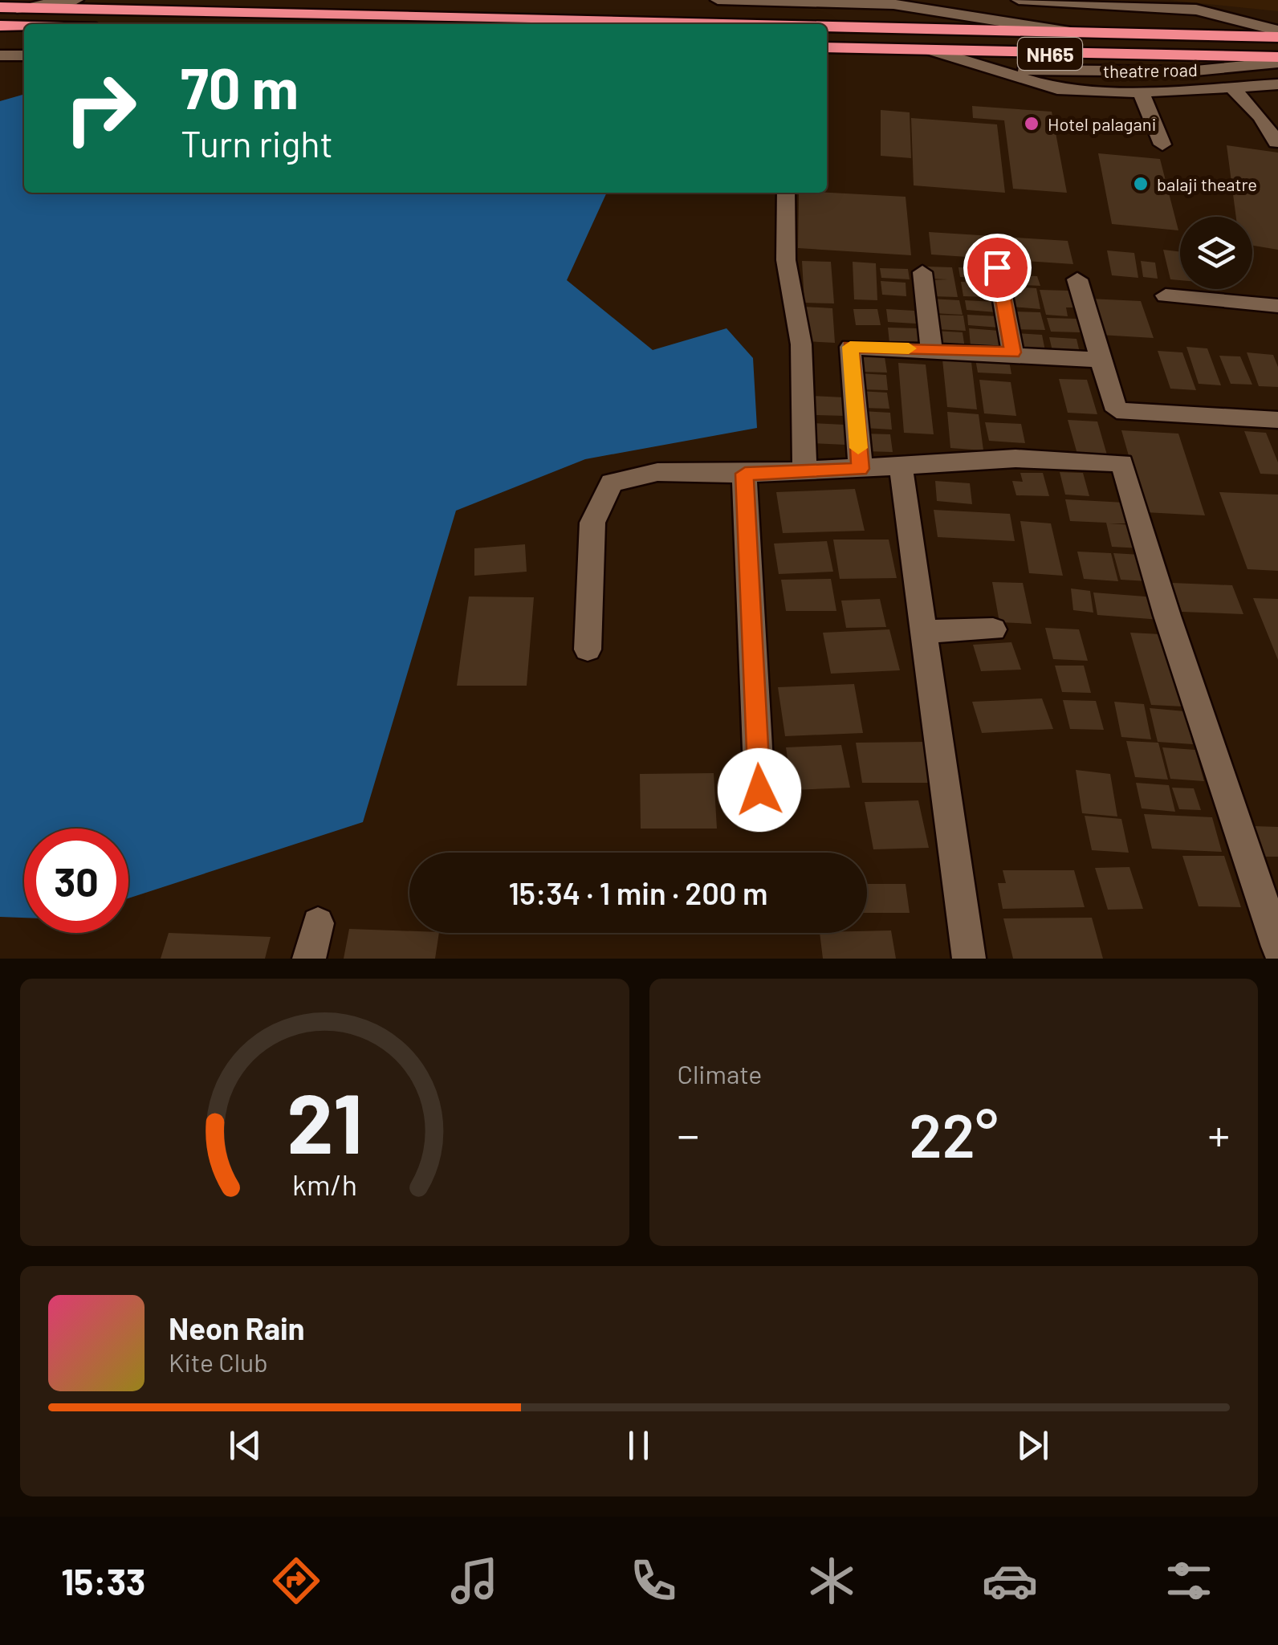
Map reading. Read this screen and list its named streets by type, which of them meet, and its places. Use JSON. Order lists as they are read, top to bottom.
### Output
{
  "streets": {
    "highway": ["NH65"],
    "street": ["theatre road"]
  },
  "crossings": [
    ["NH65", "theatre road"]
  ],
  "places": ["Hotel palagani", "balaji theatre"],
  "page": {
    "turn": ["70 m", "Turn right"],
    "limit": "30",
    "trip": "15:34 · 1 min · 200 m",
    "tile": "Climate",
    "heat": ["−", "22°", "+"],
    "song": ["Neon Rain", "Kite Club"],
    "tabs": "15:33",
    "gauge": ["21", "km/h"]
  }
}
